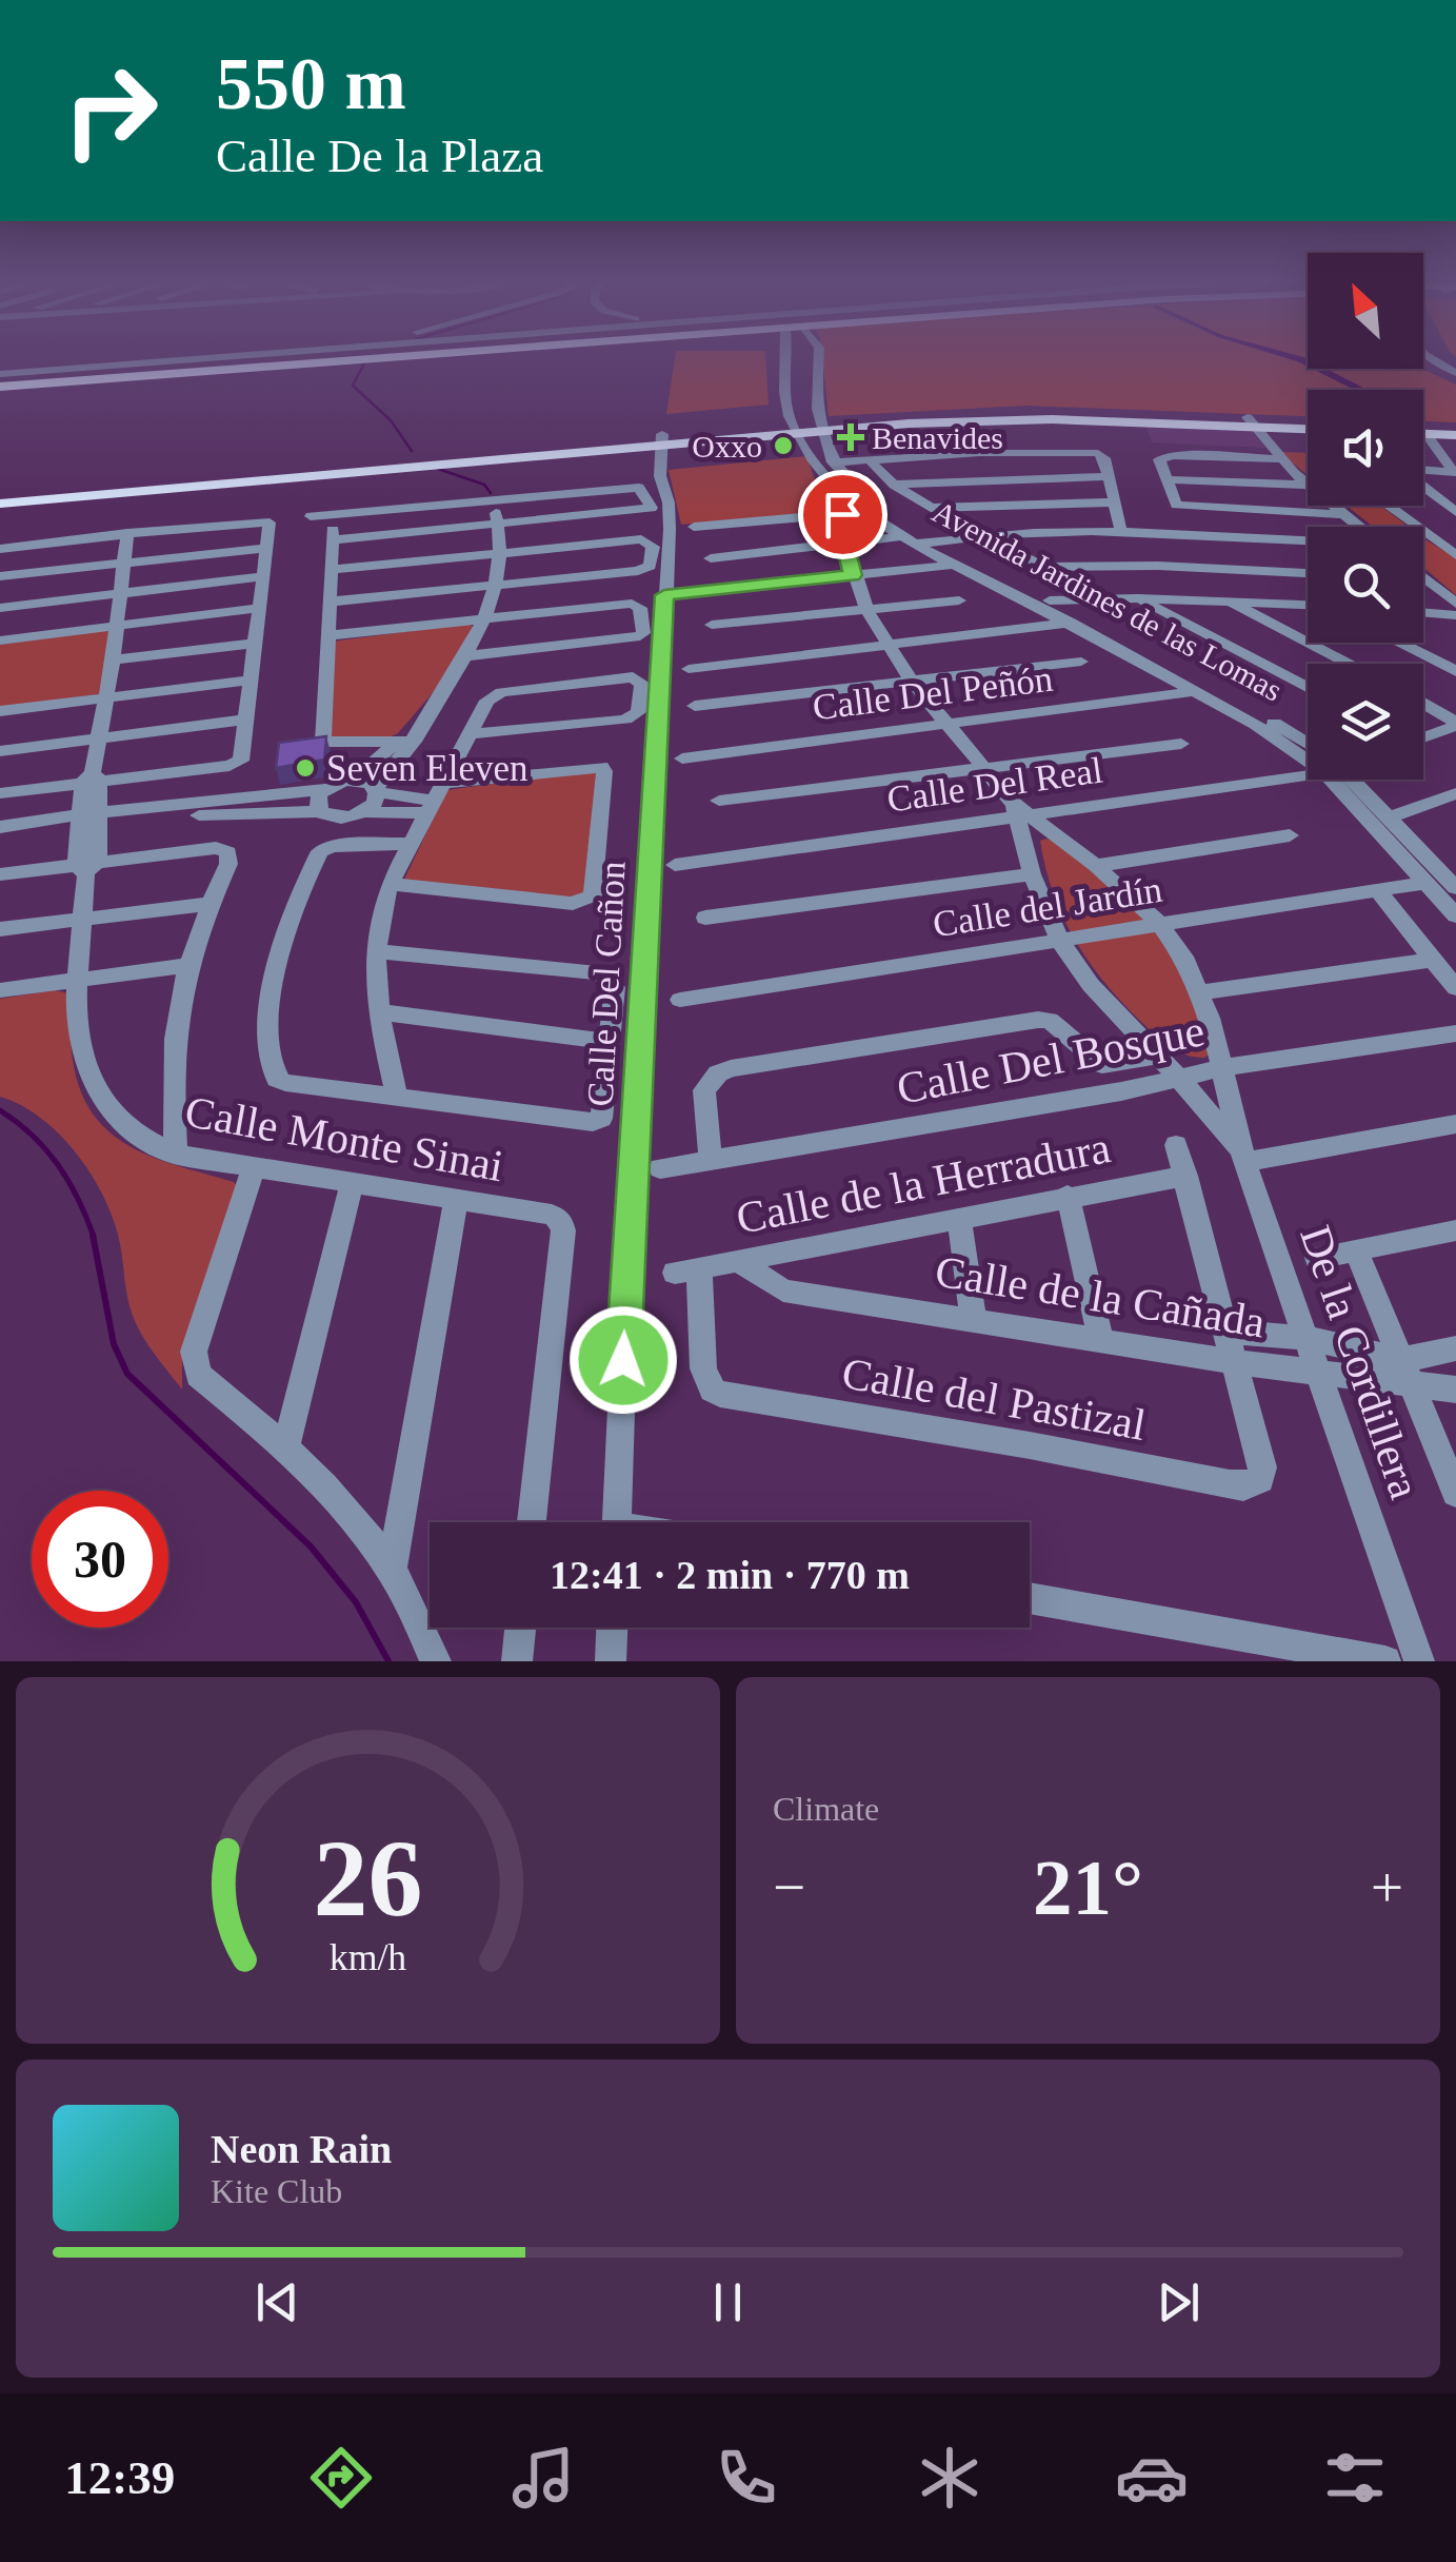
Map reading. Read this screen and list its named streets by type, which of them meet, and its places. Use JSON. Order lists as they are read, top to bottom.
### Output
{
  "streets": {
    "street": [
      "Avenida Jardines de las Lomas",
      "Calle Del Peñón",
      "Calle Del Real",
      "Calle del Jardín",
      "Calle Del Cañon",
      "Calle Del Bosque",
      "Calle Monte Sinai",
      "Calle de la Herradura",
      "Calle de la Cañada",
      "De la Cordillera",
      "Calle del Pastizal"
    ]
  },
  "crossings": [
    ["Avenida Jardines de las Lomas", "Calle Del Peñón"],
    ["Avenida Jardines de las Lomas", "Calle del Jardín"],
    ["Calle Del Real", "De la Cordillera"],
    ["Calle del Jardín", "De la Cordillera"],
    ["Calle Del Bosque", "De la Cordillera"],
    ["Calle de la Herradura", "Calle de la Cañada"],
    ["Calle de la Herradura", "Calle del Pastizal"],
    ["Calle de la Cañada", "De la Cordillera"],
    ["Calle de la Cañada", "Calle del Pastizal"]
  ],
  "places": {
    "health": ["Benavides"],
    "other": ["Oxxo", "Seven Eleven"]
  },
  "north": "top left",
  "page": {
    "turn": ["550 m", "Calle De la Plaza"],
    "limit": "30",
    "trip": "12:41 · 2 min · 770 m",
    "tile": "Climate",
    "heat": ["−", "21°", "+"],
    "song": ["Neon Rain", "Kite Club"],
    "tabs": "12:39",
    "gauge": ["26", "km/h"]
  }
}
